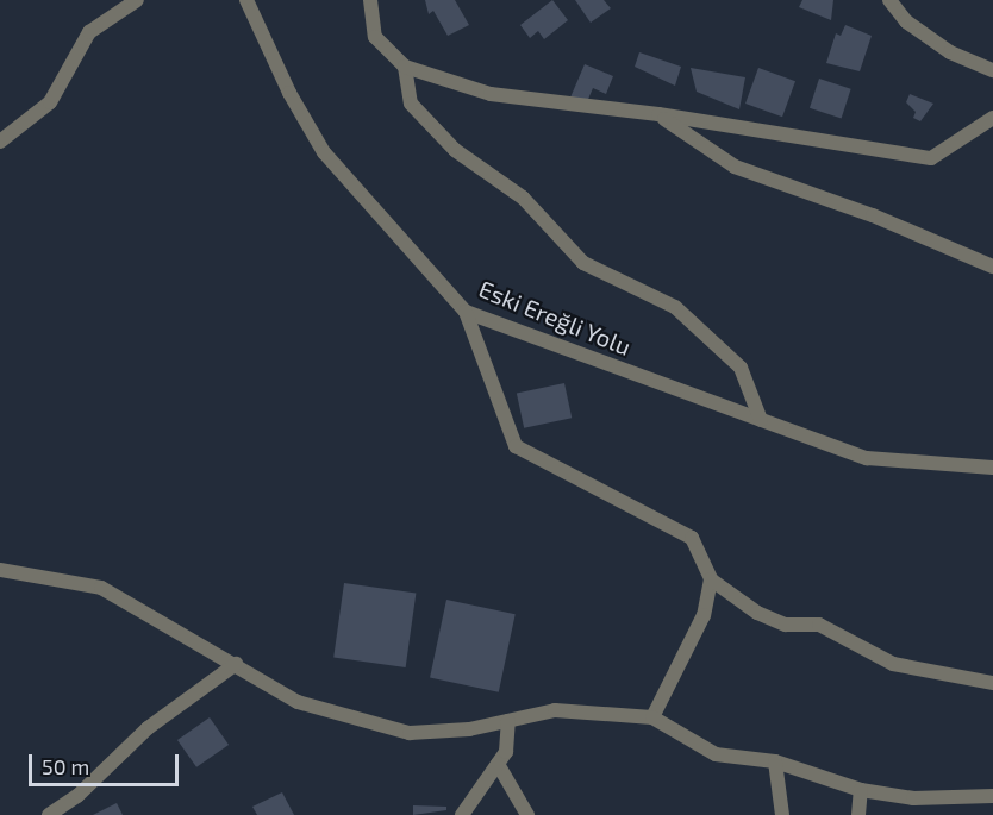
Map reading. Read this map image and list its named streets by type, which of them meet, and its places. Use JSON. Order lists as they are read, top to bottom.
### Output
{
  "streets": {
    "street": ["Eski Ereğli Yolu"]
  },
  "scale_bar": "50 m"
}
